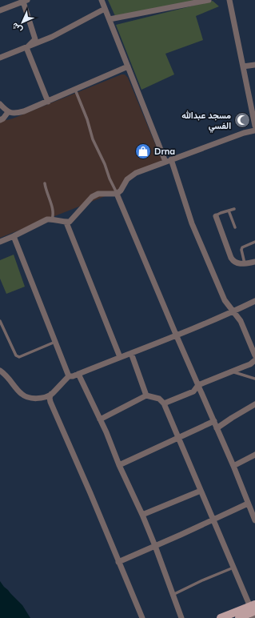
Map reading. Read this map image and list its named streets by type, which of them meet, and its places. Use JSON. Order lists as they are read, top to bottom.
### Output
{
  "places": {
    "mosque": ["مسجد عبدالله الفسي"],
    "shop": ["Drna"]
  },
  "north": "bottom left"
}
